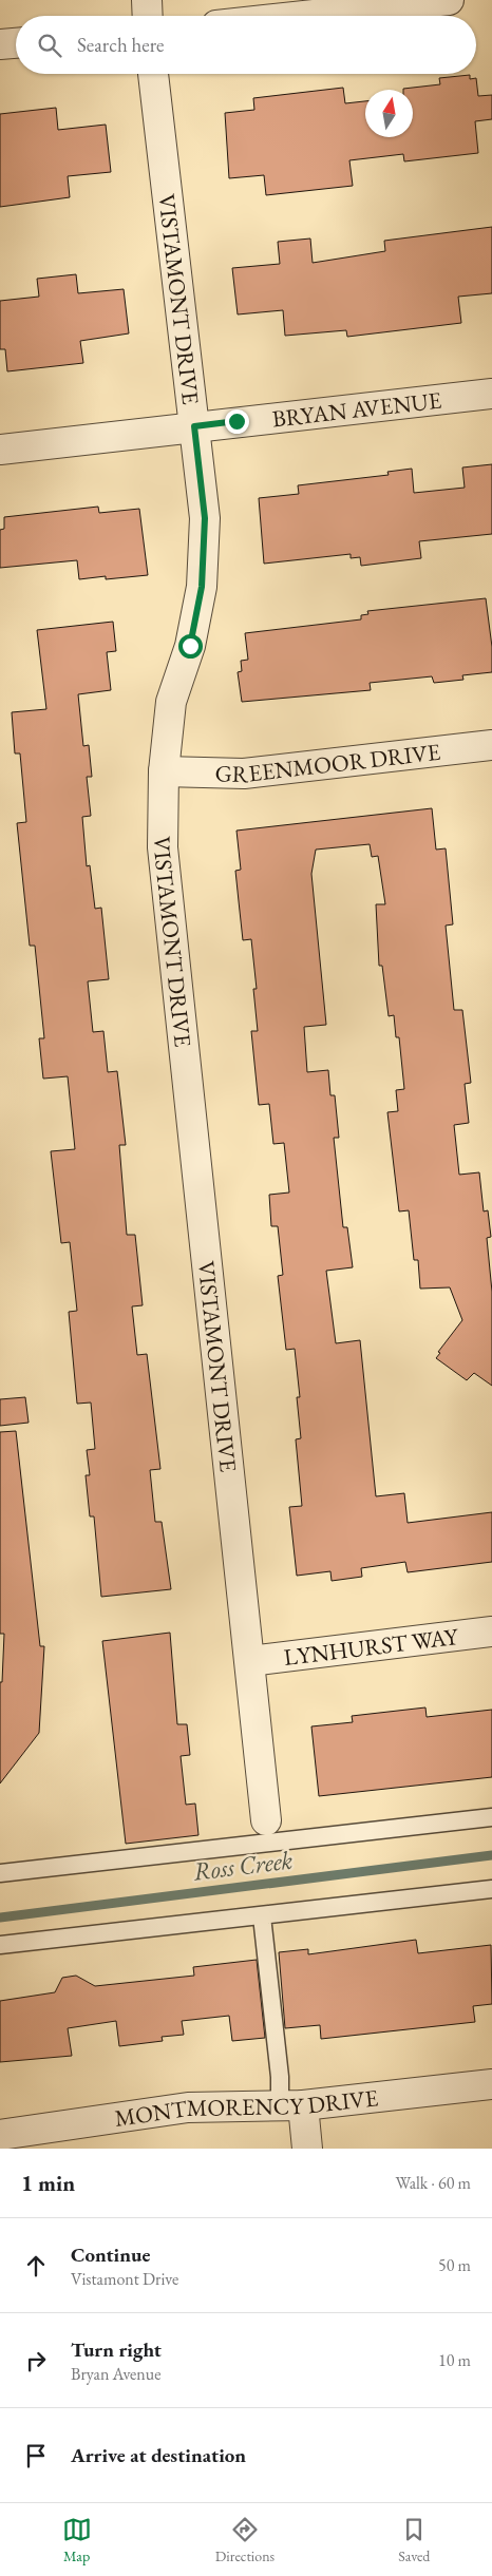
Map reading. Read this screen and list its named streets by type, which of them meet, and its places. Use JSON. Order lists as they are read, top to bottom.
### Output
{
  "streets": {
    "street": [
      "VISTAMONT DRIVE",
      "BRYAN AVENUE",
      "GREENMOOR DRIVE",
      "LYNHURST WAY",
      "MONTMORENCY DRIVE"
    ]
  },
  "crossings": [
    ["VISTAMONT DRIVE", "BRYAN AVENUE"],
    ["VISTAMONT DRIVE", "GREENMOOR DRIVE"],
    ["VISTAMONT DRIVE", "LYNHURST WAY"]
  ],
  "water": ["Ross Creek"],
  "north": "top",
  "page": {
    "search": "Search here",
    "heading": ["1 min", "Walk · 60 m"],
    "list": [
      ["Continue", "Vistamont Drive", "50 m"],
      ["Turn right", "Bryan Avenue", "10 m"],
      "Arrive at destination"
    ],
    "nav": ["Map", "Directions", "Saved"]
  }
}
